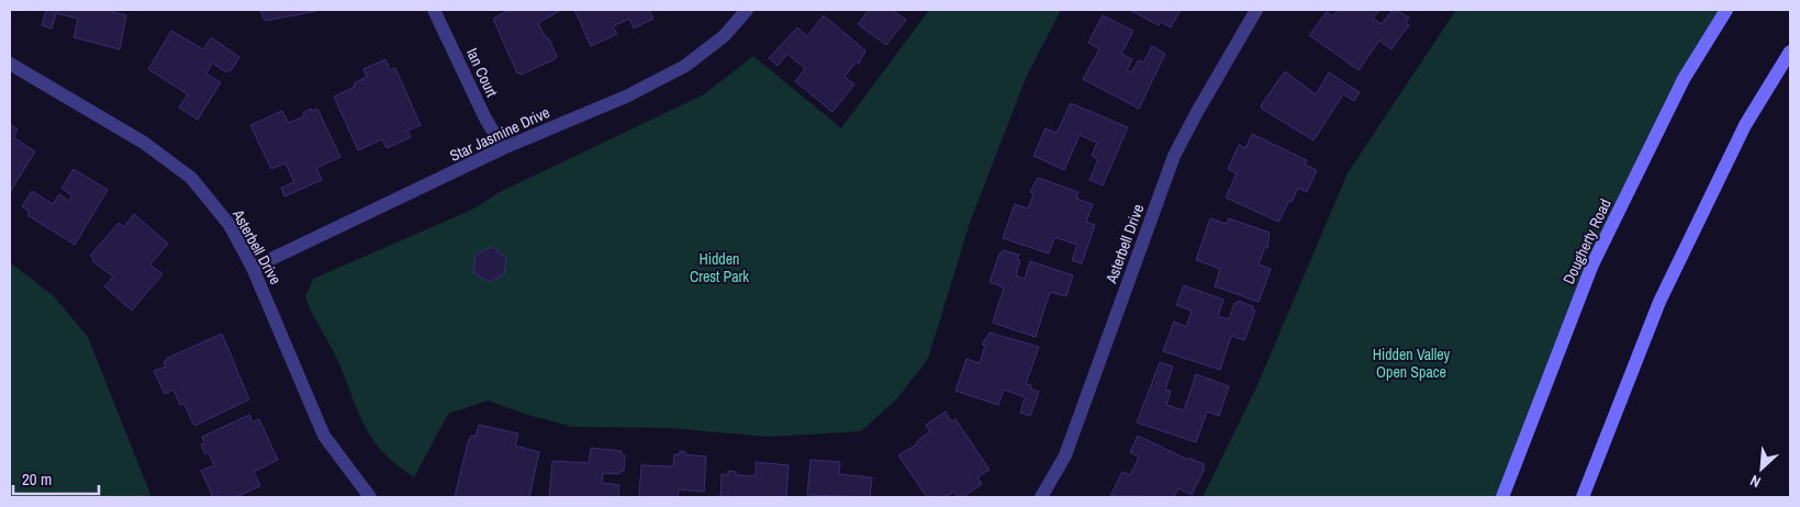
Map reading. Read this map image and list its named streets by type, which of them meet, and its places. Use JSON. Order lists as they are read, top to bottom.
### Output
{
  "streets": {
    "main road": ["Dougherty Road"],
    "street": ["Ian Court", "Star Jasmine Drive", "Asterbell Drive"]
  },
  "crossings": [
    ["Ian Court", "Star Jasmine Drive"],
    ["Star Jasmine Drive", "Asterbell Drive"]
  ],
  "parks": ["Hidden Crest Park", "Hidden Valley Open Space"],
  "scale_bar": "20 m",
  "north": "bottom left"
}
